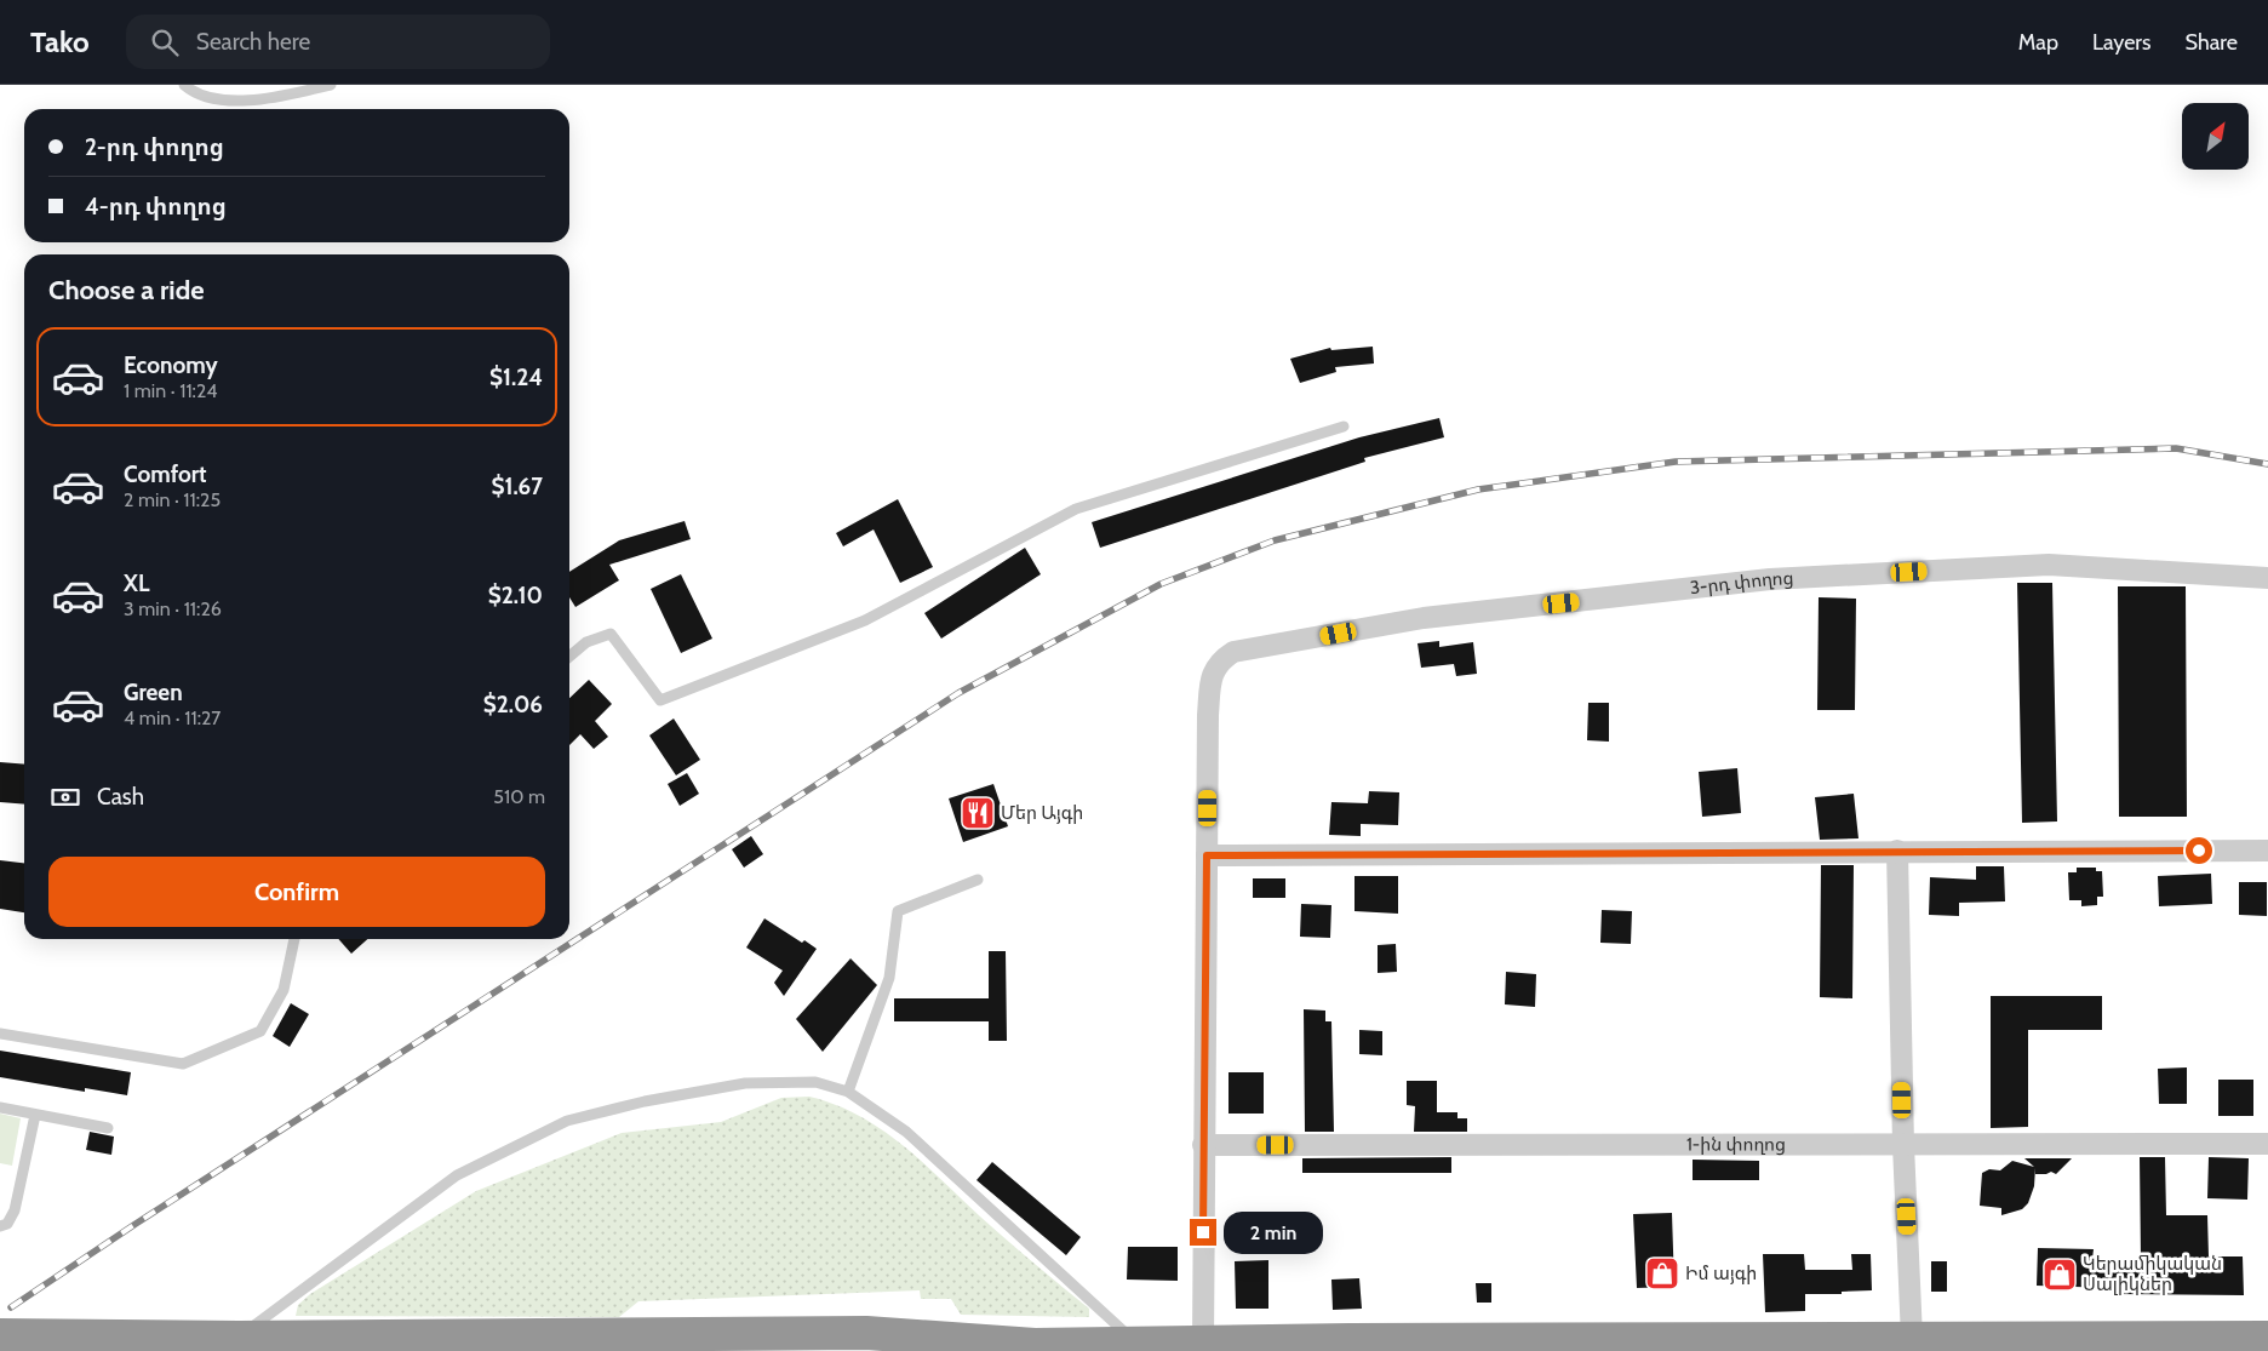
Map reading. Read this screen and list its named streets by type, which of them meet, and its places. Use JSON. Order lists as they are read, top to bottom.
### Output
{
  "streets": {
    "street": ["3-րդ փողոց", "1-ին փողոց"]
  },
  "places": {
    "restaurant": ["Մեր Այգի"],
    "shop": ["Իմ այգի", "Կերամիկական Սալիկներ"]
  },
  "north": "top right",
  "page": {
    "header": "Tako",
    "search": "Search here",
    "nav": ["Map", "Layers", "Share"],
    "banner": ["2-րդ փողոց", "4-րդ փողոց"],
    "heading": "Choose a ride",
    "list": [
      {
        "name": "Economy",
        "note": "1 min · 11:24",
        "value": "$1.24"
      },
      {
        "name": "Comfort",
        "note": "2 min · 11:25",
        "value": "$1.67"
      },
      {
        "name": "XL",
        "note": "3 min · 11:26",
        "value": "$2.10"
      },
      {
        "name": "Green",
        "note": "4 min · 11:27",
        "value": "$2.06"
      }
    ],
    "pay": ["Cash", "510 m"],
    "buttons": "Confirm",
    "bubble": "2 min"
  }
}
